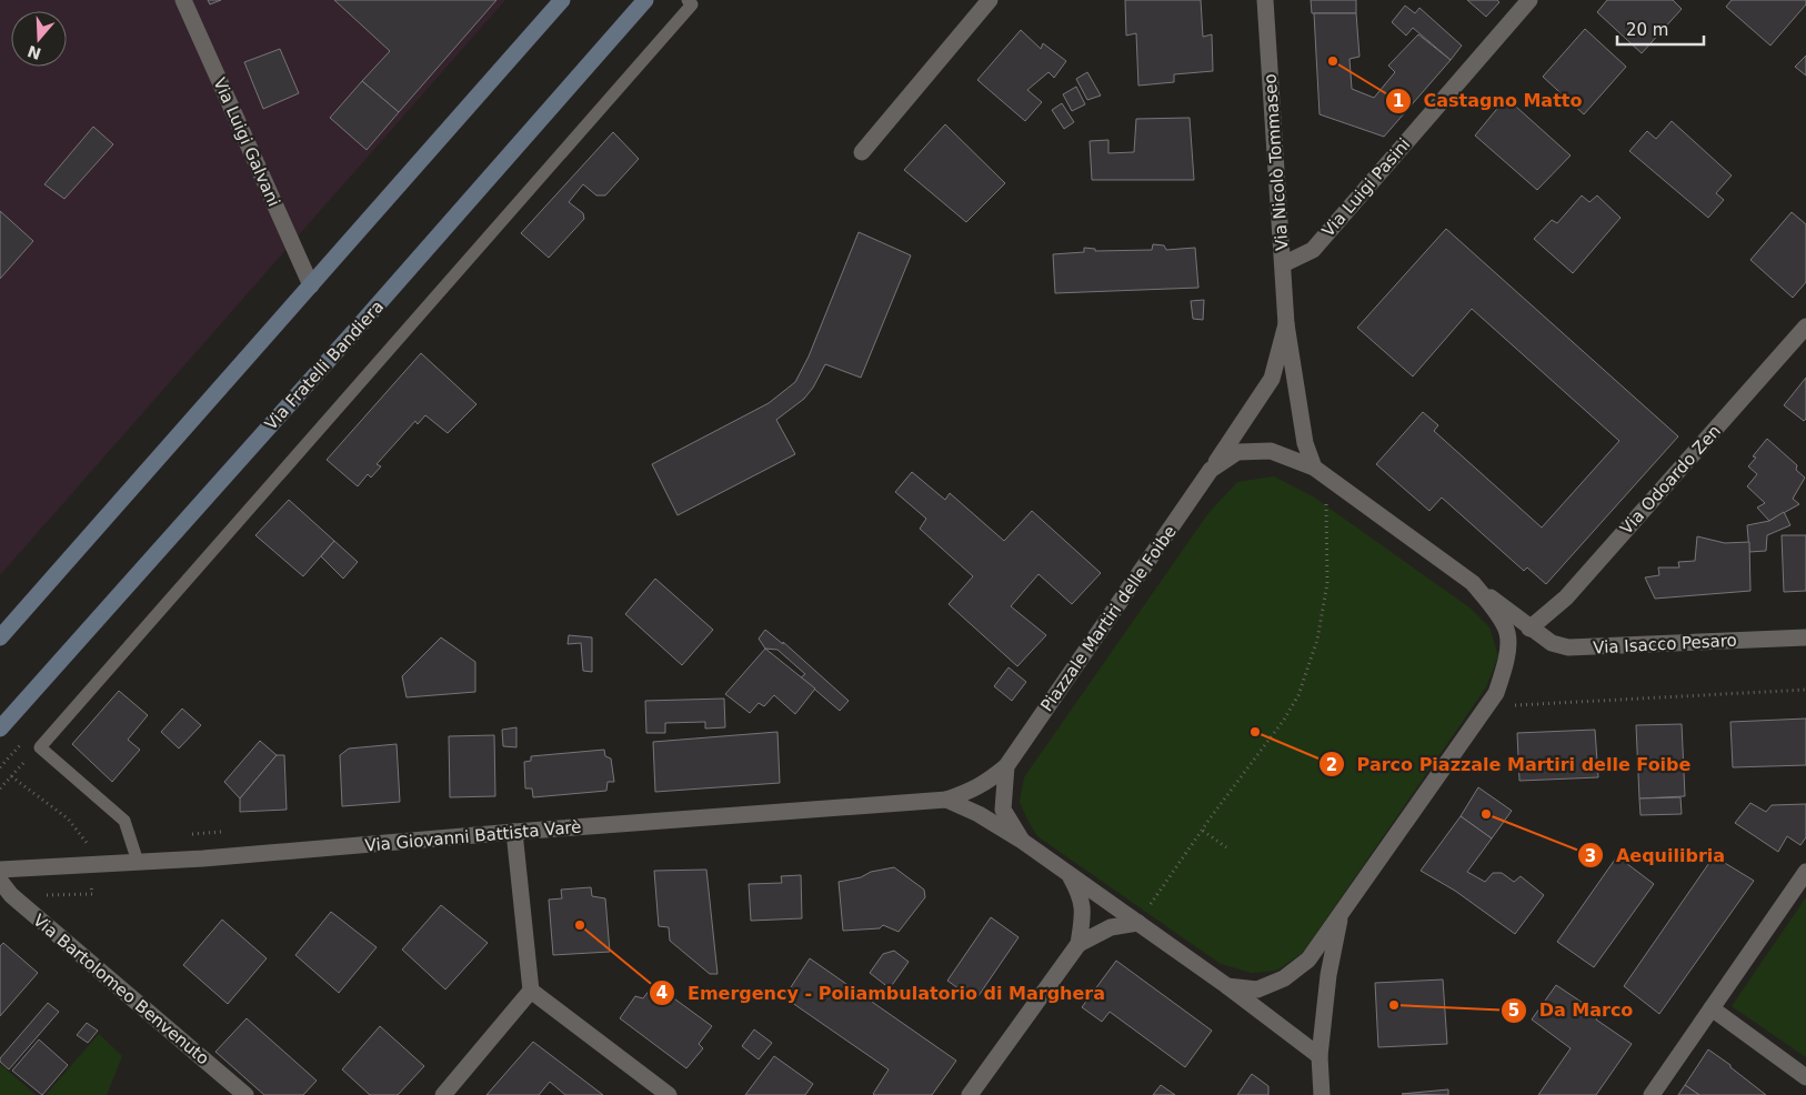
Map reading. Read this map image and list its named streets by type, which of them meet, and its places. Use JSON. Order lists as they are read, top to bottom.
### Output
{
  "streets": {
    "main road": ["Via Fratelli Bandiera"],
    "street": [
      "Via Luigi Galvani",
      "Via Nicolò Tommaseo",
      "Via Luigi Pasini",
      "Via Odoardo Zen",
      "Piazzale Martiri delle Foibe",
      "Via Isacco Pesaro",
      "Via Giovanni Battista Varè",
      "Via Bartolomeo Benvenuto"
    ]
  },
  "crossings": [
    ["Via Nicolò Tommaseo", "Via Luigi Pasini"],
    ["Via Nicolò Tommaseo", "Piazzale Martiri delle Foibe"],
    ["Via Odoardo Zen", "Piazzale Martiri delle Foibe"],
    ["Via Odoardo Zen", "Via Isacco Pesaro"],
    ["Piazzale Martiri delle Foibe", "Via Isacco Pesaro"],
    ["Piazzale Martiri delle Foibe", "Via Giovanni Battista Varè"]
  ],
  "places": [
    "Castagno Matto",
    "Parco Piazzale Martiri delle Foibe",
    "Aequilibria",
    "Emergency - Poliambulatorio di Marghera",
    "Da Marco"
  ],
  "scale_bar": "20 m",
  "north": "bottom"
}
